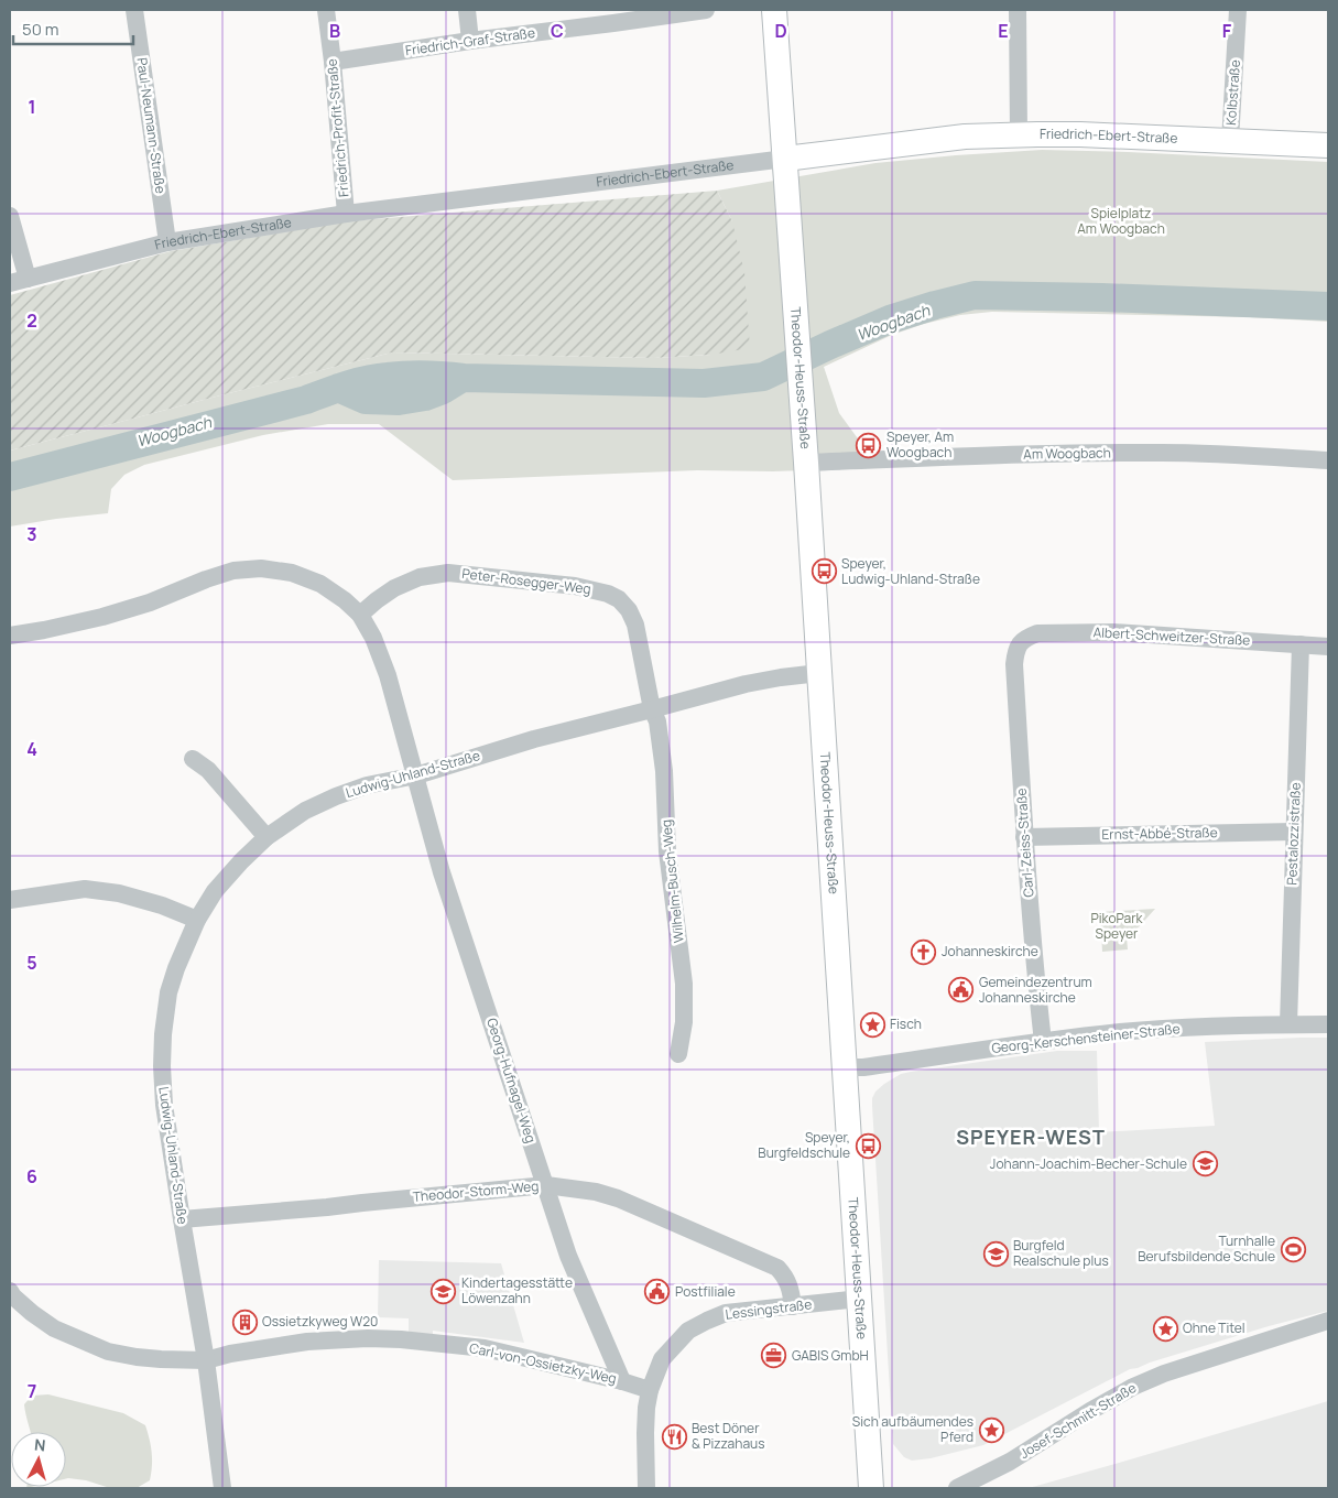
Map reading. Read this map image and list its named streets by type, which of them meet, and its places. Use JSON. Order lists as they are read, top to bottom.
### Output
{
  "streets": {
    "main road": ["Friedrich-Ebert-Straße", "Theodor-Heuss-Straße"],
    "street": [
      "Friedrich-Graf-Straße",
      "Kolbstraße",
      "Paul-Neumann-Straße",
      "Friedrich-Profit-Straße",
      "Am Woogbach",
      "Peter-Rosegger-Weg",
      "Albert-Schweitzer-Straße",
      "Ludwig-Uhland-Straße",
      "Ernst-Abbé-Straße",
      "Pestalozzistraße",
      "Carl-Zeiss-Straße",
      "Wilhelm-Busch-Weg",
      "Georg-Kerschensteiner-Straße",
      "Georg-Hufnagel-Weg",
      "Theodor-Storm-Weg",
      "Lessingstraße",
      "Carl-von-Ossietzky-Weg",
      "Josef-Schmitt-Straße"
    ]
  },
  "crossings": [
    ["Friedrich-Graf-Straße", "Friedrich-Profit-Straße"],
    ["Kolbstraße", "Friedrich-Ebert-Straße"],
    ["Paul-Neumann-Straße", "Friedrich-Ebert-Straße"],
    ["Friedrich-Profit-Straße", "Friedrich-Ebert-Straße"],
    ["Friedrich-Ebert-Straße", "Theodor-Heuss-Straße"],
    ["Theodor-Heuss-Straße", "Am Woogbach"],
    ["Theodor-Heuss-Straße", "Ludwig-Uhland-Straße"],
    ["Theodor-Heuss-Straße", "Georg-Kerschensteiner-Straße"],
    ["Theodor-Heuss-Straße", "Lessingstraße"],
    ["Peter-Rosegger-Weg", "Ludwig-Uhland-Straße"],
    ["Peter-Rosegger-Weg", "Wilhelm-Busch-Weg"],
    ["Peter-Rosegger-Weg", "Georg-Hufnagel-Weg"],
    ["Albert-Schweitzer-Straße", "Pestalozzistraße"],
    ["Albert-Schweitzer-Straße", "Carl-Zeiss-Straße"],
    ["Ludwig-Uhland-Straße", "Wilhelm-Busch-Weg"],
    ["Ludwig-Uhland-Straße", "Georg-Hufnagel-Weg"],
    ["Ludwig-Uhland-Straße", "Theodor-Storm-Weg"],
    ["Ludwig-Uhland-Straße", "Carl-von-Ossietzky-Weg"],
    ["Ernst-Abbé-Straße", "Pestalozzistraße"],
    ["Ernst-Abbé-Straße", "Carl-Zeiss-Straße"],
    ["Pestalozzistraße", "Georg-Kerschensteiner-Straße"],
    ["Carl-Zeiss-Straße", "Georg-Kerschensteiner-Straße"],
    ["Georg-Hufnagel-Weg", "Theodor-Storm-Weg"],
    ["Georg-Hufnagel-Weg", "Carl-von-Ossietzky-Weg"],
    ["Theodor-Storm-Weg", "Lessingstraße"],
    ["Lessingstraße", "Carl-von-Ossietzky-Weg"]
  ],
  "districts": ["SPEYER-WEST"],
  "water": ["Woogbach"],
  "parks": ["Spielplatz Am Woogbach", "PikoPark Speyer"],
  "places": {
    "bus stop": ["Speyer, Am Woogbach", "Speyer, Ludwig-Uhland-Straße", "Speyer, Burgfeldschule"],
    "church": ["Johanneskirche"],
    "public building": ["Gemeindezentrum Johanneskirche", "Postfiliale"],
    "place": ["Fisch", "Ohne Titel", "Sich aufbäumendes Pferd"],
    "school or university": ["Johann-Joachim-Becher-Schule", "Burgfeld Realschule plus", "Kindertagesstätte Löwenzahn"],
    "sports": ["Turnhalle Berufsbildende Schule"],
    "building": ["Ossietzkyweg W20"],
    "office": ["GABIS GmbH"],
    "restaurant": ["Best Döner & Pizzahaus"]
  },
  "scale_bar": "50 m",
  "north": "top",
  "grid": {
    "columns": [
      "B",
      "C",
      "D",
      "E",
      "F"
    ],
    "rows": [
      "1",
      "2",
      "3",
      "4",
      "5",
      "6",
      "7"
    ]
  }
}
